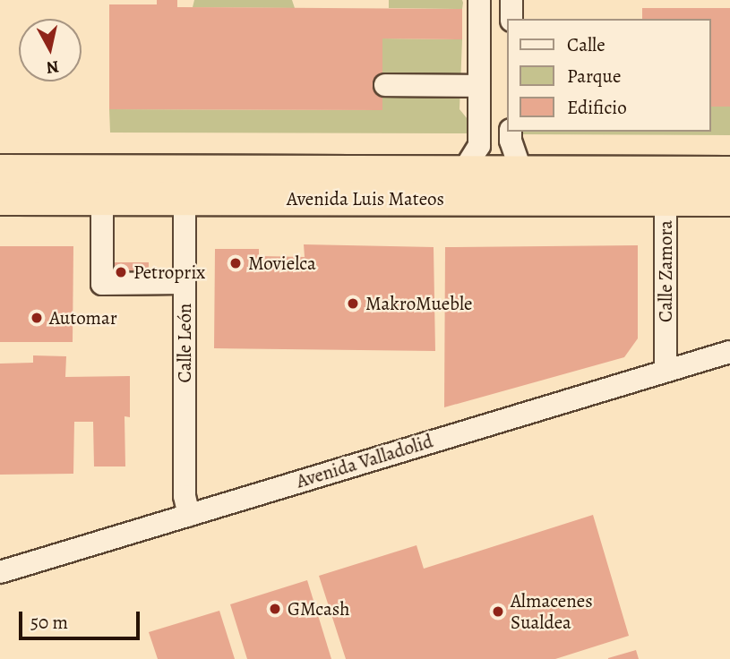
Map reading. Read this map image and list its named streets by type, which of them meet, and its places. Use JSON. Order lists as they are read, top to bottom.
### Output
{
  "streets": {
    "highway": ["Avenida Luis Mateos"],
    "street": ["Calle Zamora", "Calle León", "Avenida Valladolid"]
  },
  "crossings": [
    ["Avenida Luis Mateos", "Calle Zamora"],
    ["Avenida Luis Mateos", "Calle León"],
    ["Calle Zamora", "Avenida Valladolid"],
    ["Calle León", "Avenida Valladolid"]
  ],
  "places": [
    "Movielca",
    "Petroprix",
    "MakroMueble",
    "Automar",
    "GMcash",
    "Almacenes Sualdea"
  ],
  "legend": ["Calle", "Parque", "Edificio"],
  "scale_bar": "50 m",
  "north": "bottom"
}
